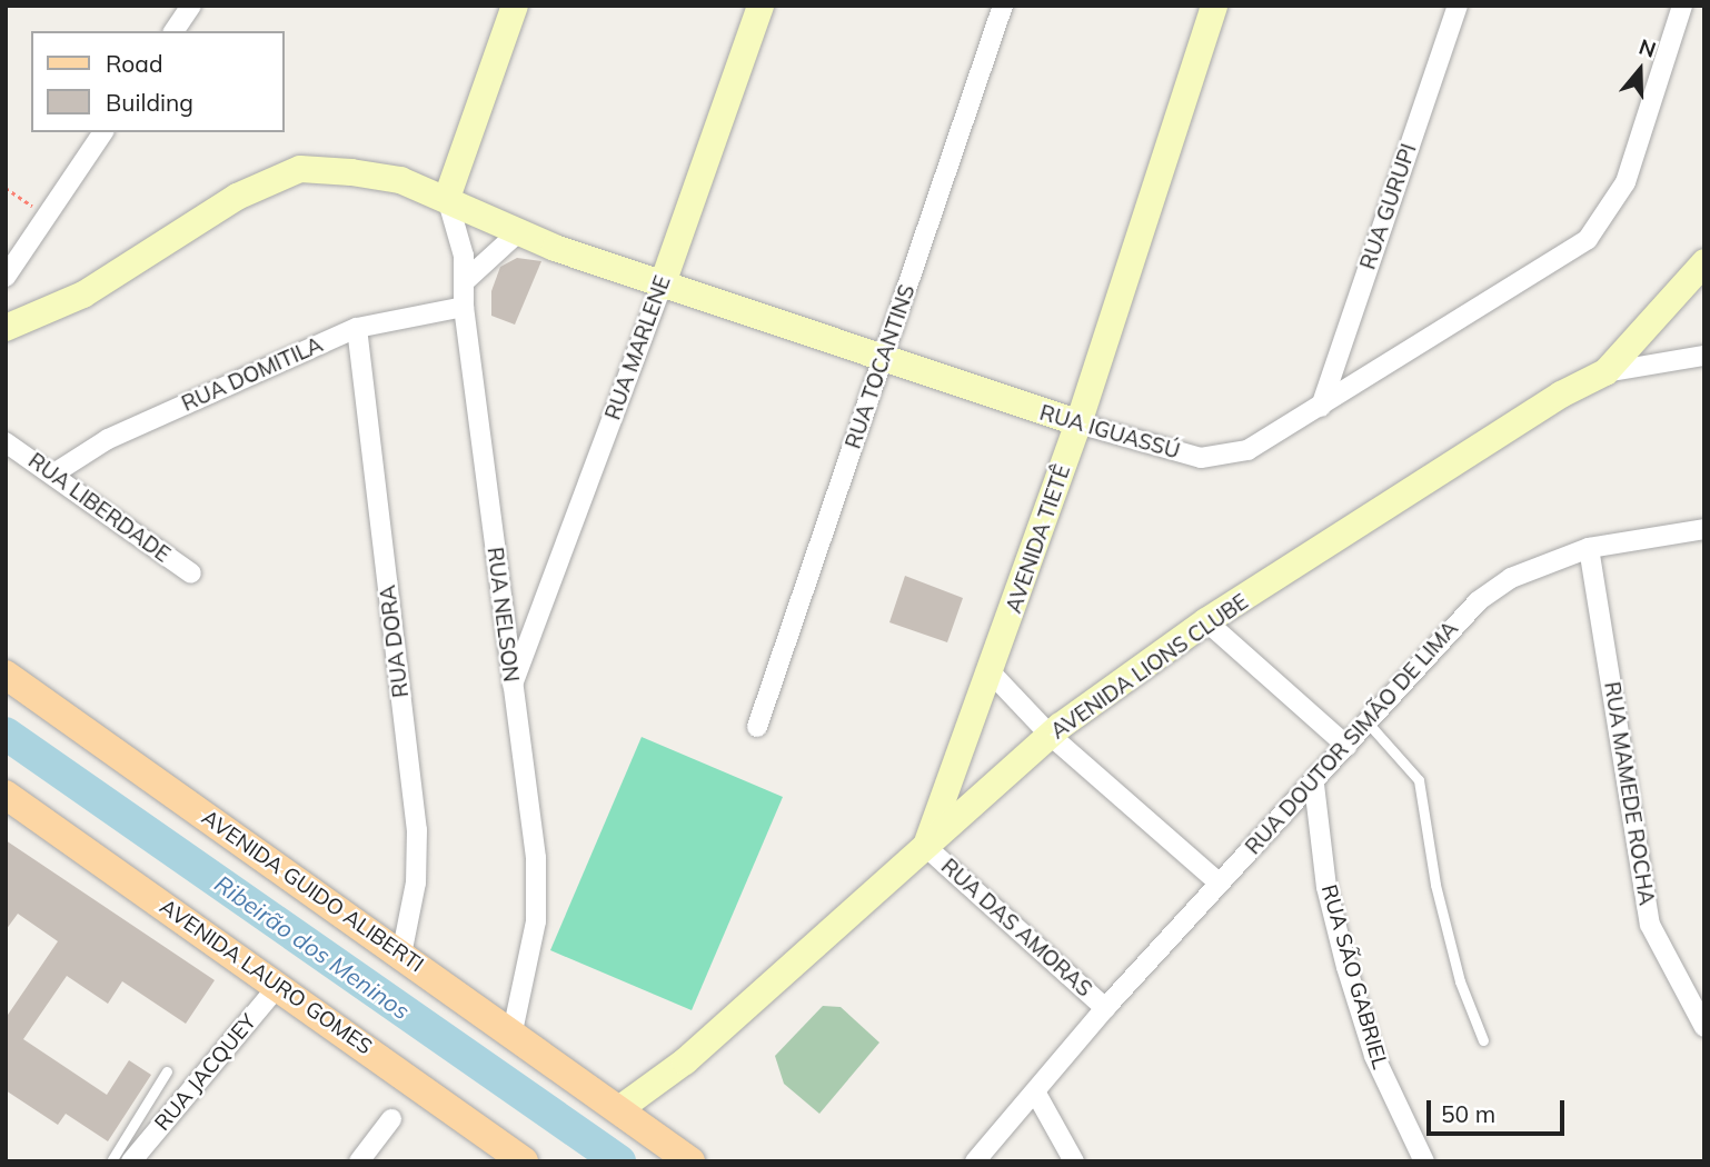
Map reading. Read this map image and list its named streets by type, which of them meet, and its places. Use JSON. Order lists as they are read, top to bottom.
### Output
{
  "streets": {
    "main road": ["AVENIDA GUIDO ALIBERTI", "AVENIDA LAURO GOMES"],
    "street": [
      "RUA GURUPI",
      "RUA MARLENE",
      "RUA TOCANTINS",
      "RUA DOMITILA",
      "RUA IGUASSÚ",
      "RUA LIBERDADE",
      "AVENIDA TIETÊ",
      "RUA NELSON",
      "RUA DORA",
      "AVENIDA LIONS CLUBE",
      "RUA DOUTOR SIMÃO DE LIMA",
      "RUA MAMEDE ROCHA",
      "RUA DAS AMORAS",
      "RUA SÃO GABRIEL",
      "RUA JACQUEY"
    ]
  },
  "crossings": [
    ["RUA GURUPI", "RUA IGUASSÚ"],
    ["RUA MARLENE", "RUA IGUASSÚ"],
    ["RUA MARLENE", "RUA NELSON"],
    ["RUA TOCANTINS", "RUA IGUASSÚ"],
    ["RUA DOMITILA", "RUA LIBERDADE"],
    ["RUA DOMITILA", "RUA NELSON"],
    ["RUA DOMITILA", "RUA DORA"],
    ["RUA IGUASSÚ", "AVENIDA TIETÊ"],
    ["RUA IGUASSÚ", "RUA NELSON"],
    ["AVENIDA TIETÊ", "AVENIDA LIONS CLUBE"],
    ["AVENIDA TIETÊ", "RUA DAS AMORAS"],
    ["RUA NELSON", "AVENIDA GUIDO ALIBERTI"],
    ["RUA DORA", "AVENIDA GUIDO ALIBERTI"],
    ["AVENIDA LIONS CLUBE", "AVENIDA GUIDO ALIBERTI"],
    ["AVENIDA LIONS CLUBE", "RUA DAS AMORAS"],
    ["RUA DOUTOR SIMÃO DE LIMA", "RUA MAMEDE ROCHA"],
    ["RUA DOUTOR SIMÃO DE LIMA", "RUA DAS AMORAS"],
    ["RUA DOUTOR SIMÃO DE LIMA", "RUA SÃO GABRIEL"],
    ["AVENIDA LAURO GOMES", "RUA JACQUEY"]
  ],
  "water": ["Ribeirão dos Meninos"],
  "legend": ["Road", "Building"],
  "scale_bar": "50 m",
  "north": "top"
}
